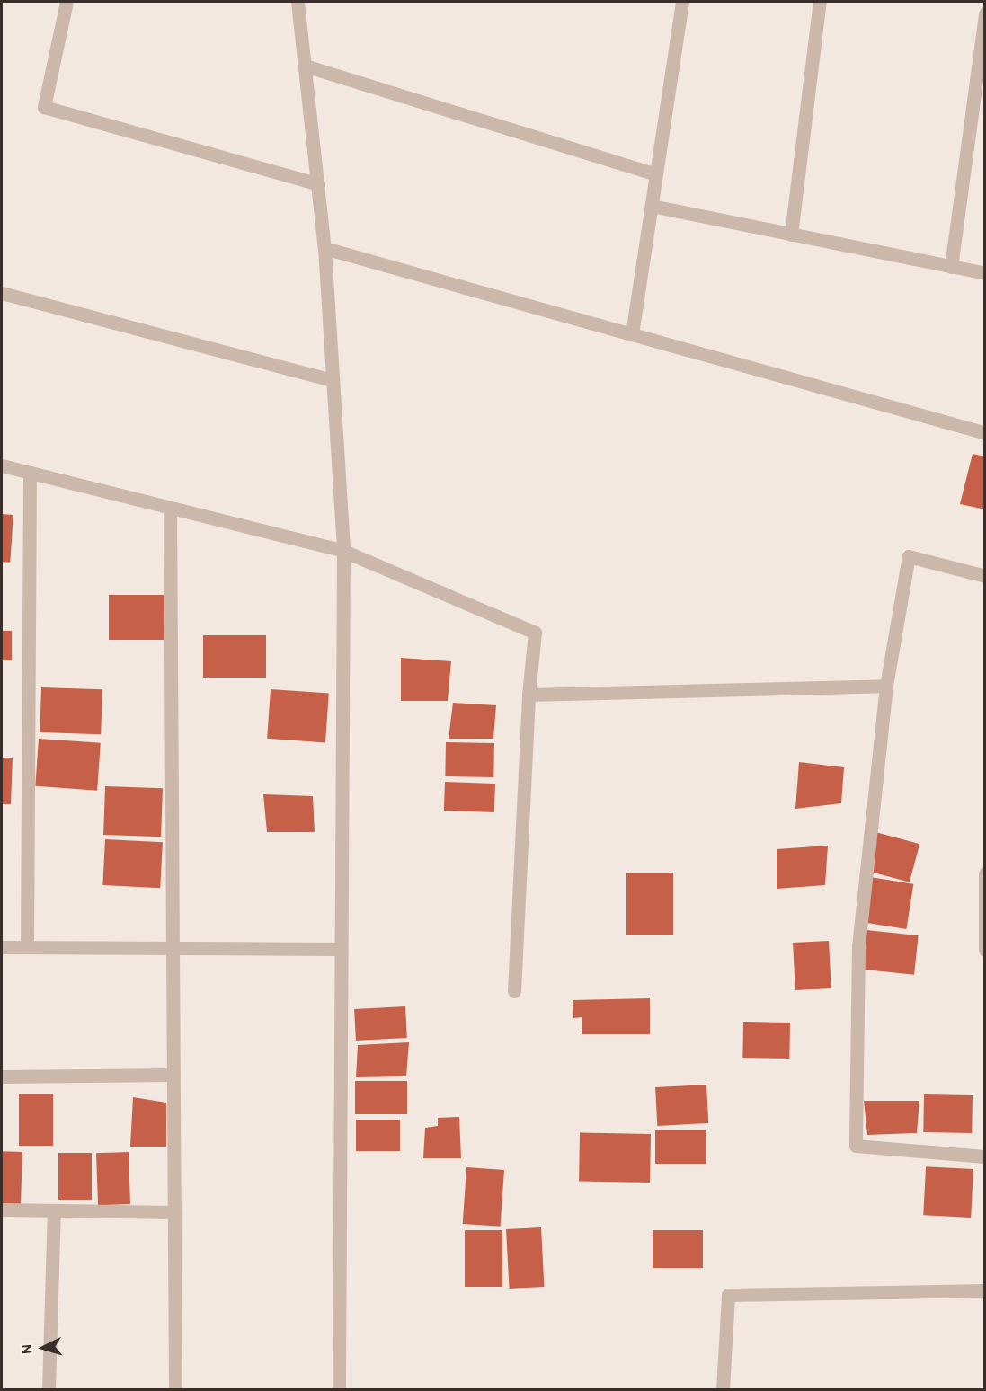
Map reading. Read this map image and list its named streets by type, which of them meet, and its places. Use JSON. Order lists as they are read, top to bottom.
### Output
{
  "north": "left"
}
